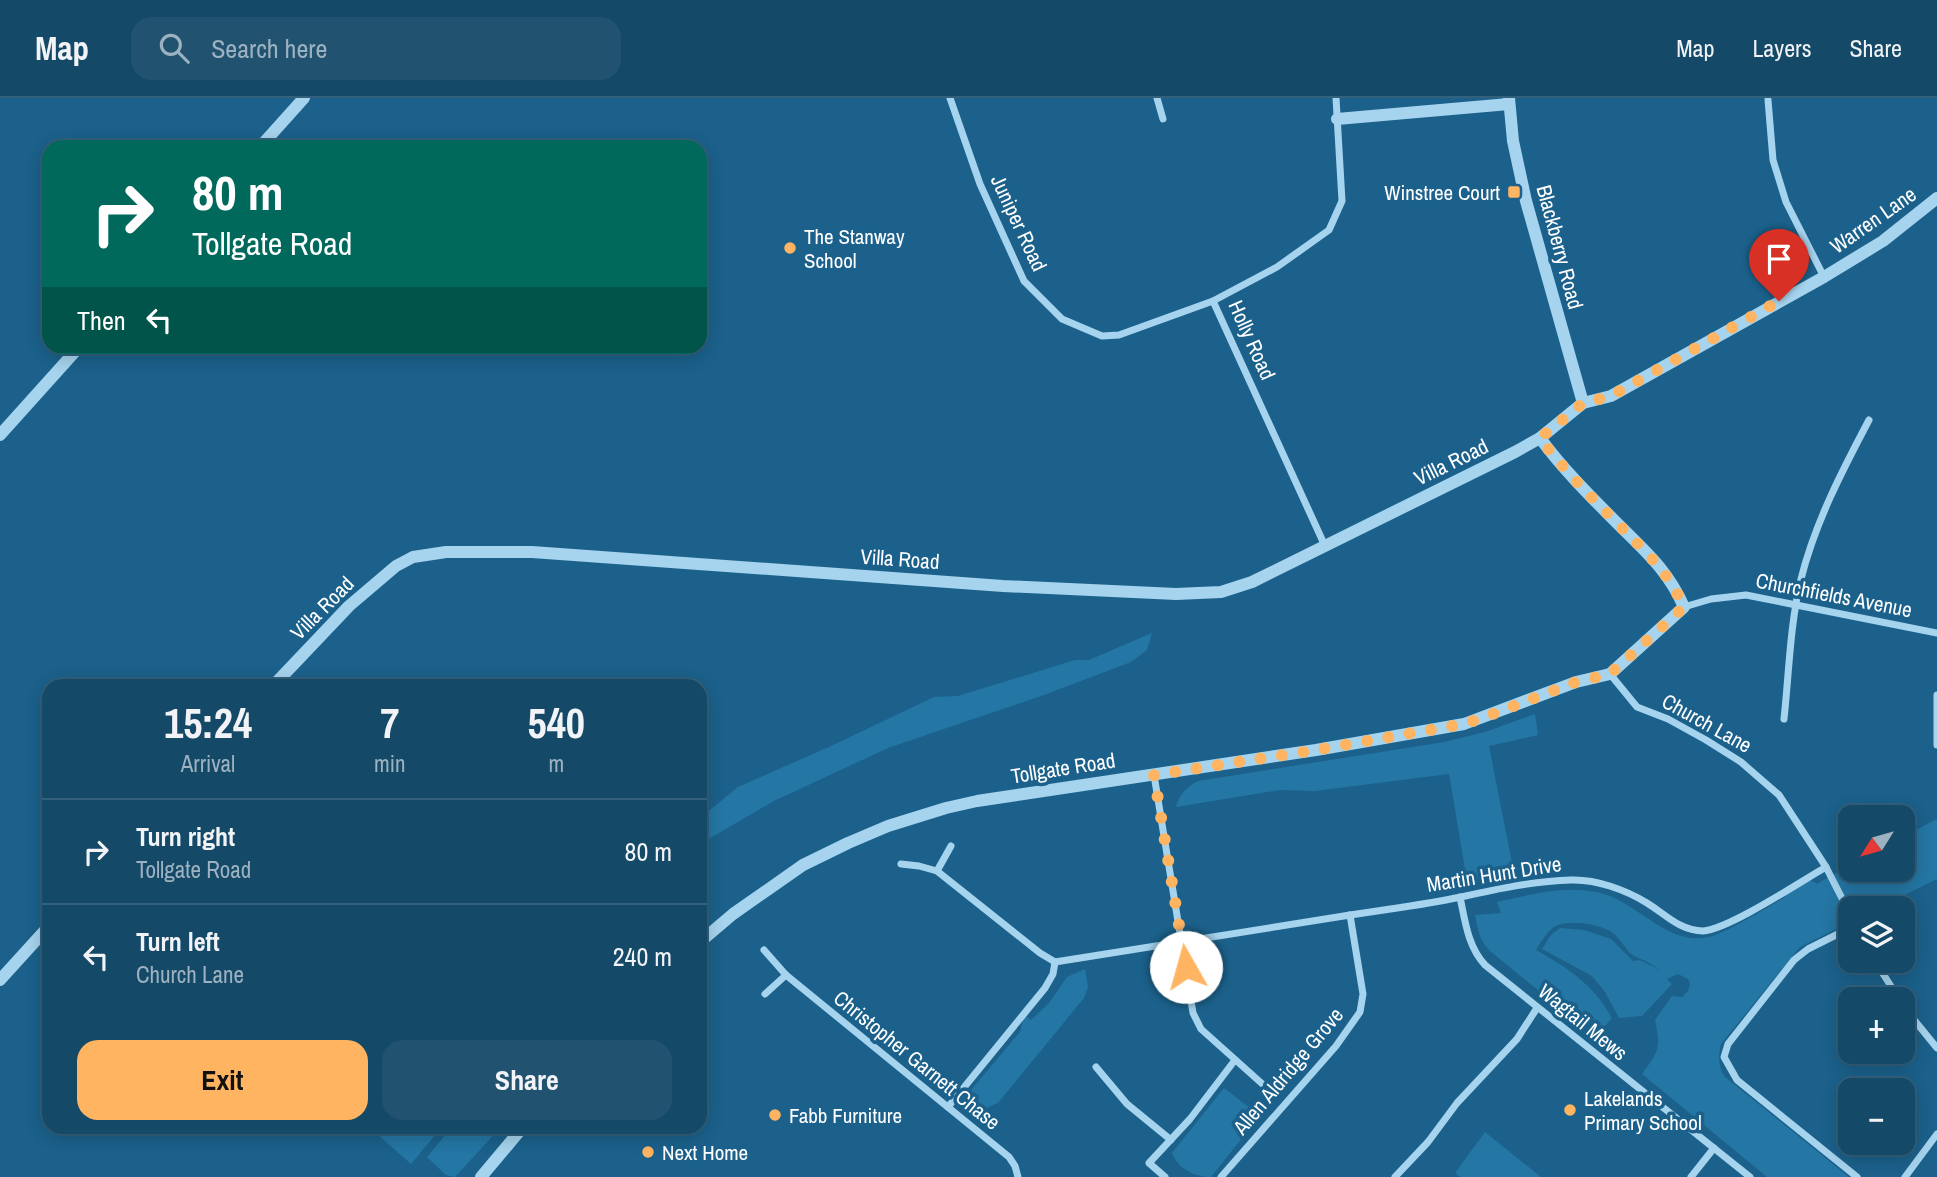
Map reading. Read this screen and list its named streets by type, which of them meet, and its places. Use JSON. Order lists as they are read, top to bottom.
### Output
{
  "streets": {
    "street": [
      "Warren Lane",
      "Juniper Road",
      "Blackberry Road",
      "Holly Road",
      "Villa Road",
      "Churchfields Avenue",
      "Church Lane",
      "Tollgate Road",
      "Martin Hunt Drive",
      "Wagtail Mews",
      "Christopher Garnett Chase",
      "Allen Aldridge Grove"
    ]
  },
  "crossings": [
    ["Warren Lane", "Blackberry Road"],
    ["Warren Lane", "Villa Road"],
    ["Juniper Road", "Holly Road"],
    ["Holly Road", "Villa Road"],
    ["Churchfields Avenue", "Tollgate Road"],
    ["Church Lane", "Tollgate Road"],
    ["Church Lane", "Martin Hunt Drive"],
    ["Martin Hunt Drive", "Wagtail Mews"],
    ["Martin Hunt Drive", "Allen Aldridge Grove"]
  ],
  "places": {
    "transit": ["Winstree Court"],
    "other": [
      "The Stanway School",
      "Lakelands Primary School",
      "Fabb Furniture",
      "Next Home"
    ]
  },
  "north": "bottom left",
  "page": {
    "header": "Map",
    "search": "Search here",
    "nav": ["Map", "Layers", "Share"],
    "turn": ["80 m", "Tollgate Road"],
    "then": "Then",
    "eta": [
      "15:24",
      "Arrival",
      "7",
      "min",
      "540",
      "m"
    ],
    "list": [
      {
        "name": "Turn right",
        "note": "Tollgate Road",
        "value": "80 m"
      },
      {
        "name": "Turn left",
        "note": "Church Lane",
        "value": "240 m"
      }
    ],
    "map_buttons": ["+", "−"],
    "buttons": ["Exit", "Share"]
  }
}
